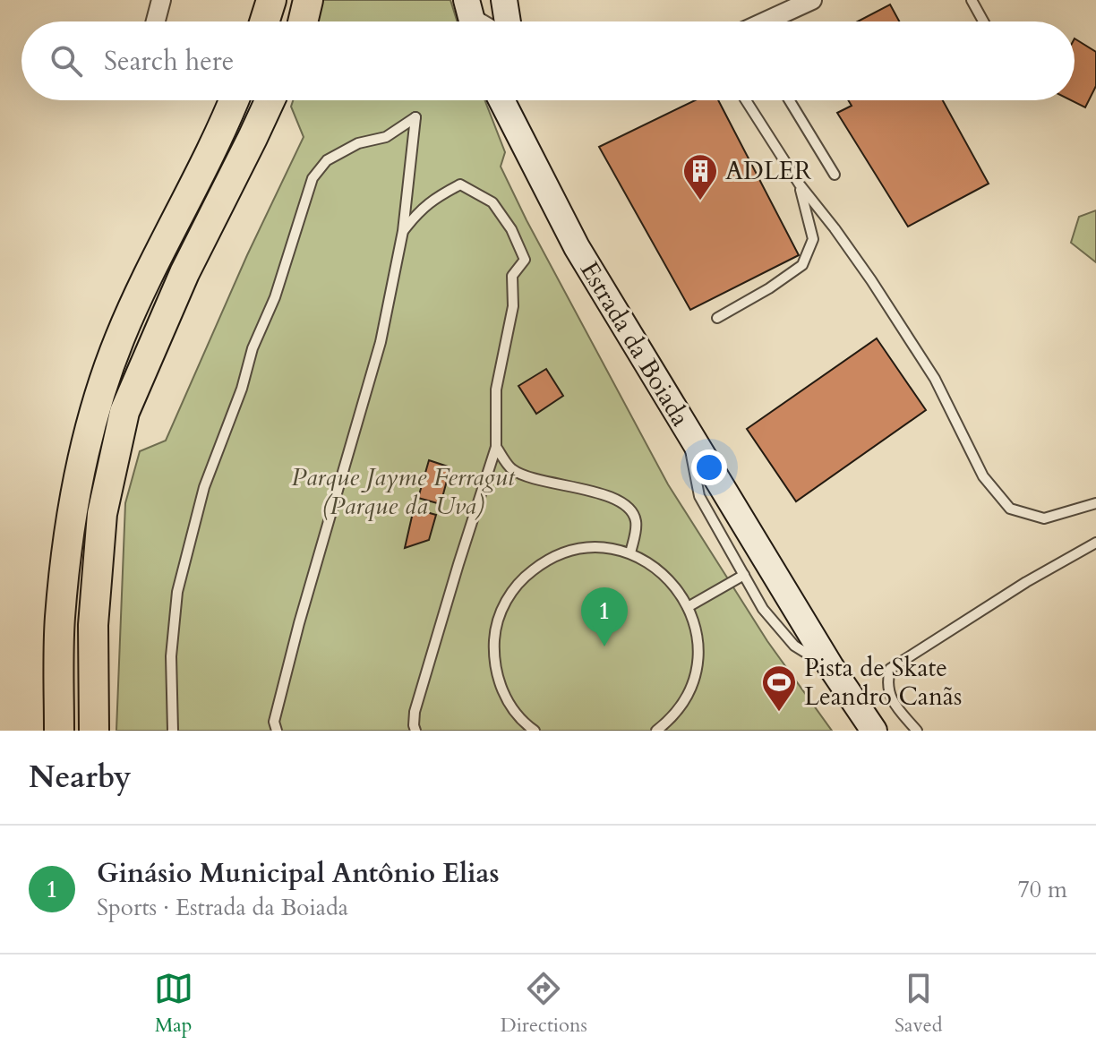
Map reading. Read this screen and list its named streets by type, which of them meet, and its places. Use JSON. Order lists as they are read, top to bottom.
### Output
{
  "streets": {
    "main road": ["Estrada da Boiada"]
  },
  "parks": ["Parque Jayme Ferragut (Parque da Uva)"],
  "places": {
    "building": ["ADLER"],
    "sports": ["Pista de Skate Leandro Canãs"]
  },
  "page": {
    "search": "Search here",
    "pins": "1",
    "heading": "Nearby",
    "list": [
      {
        "mark": "1",
        "name": "Ginásio Municipal Antônio Elias",
        "note": "Sports · Estrada da Boiada",
        "value": "70 m"
      }
    ],
    "nav": ["Map", "Directions", "Saved"]
  }
}
